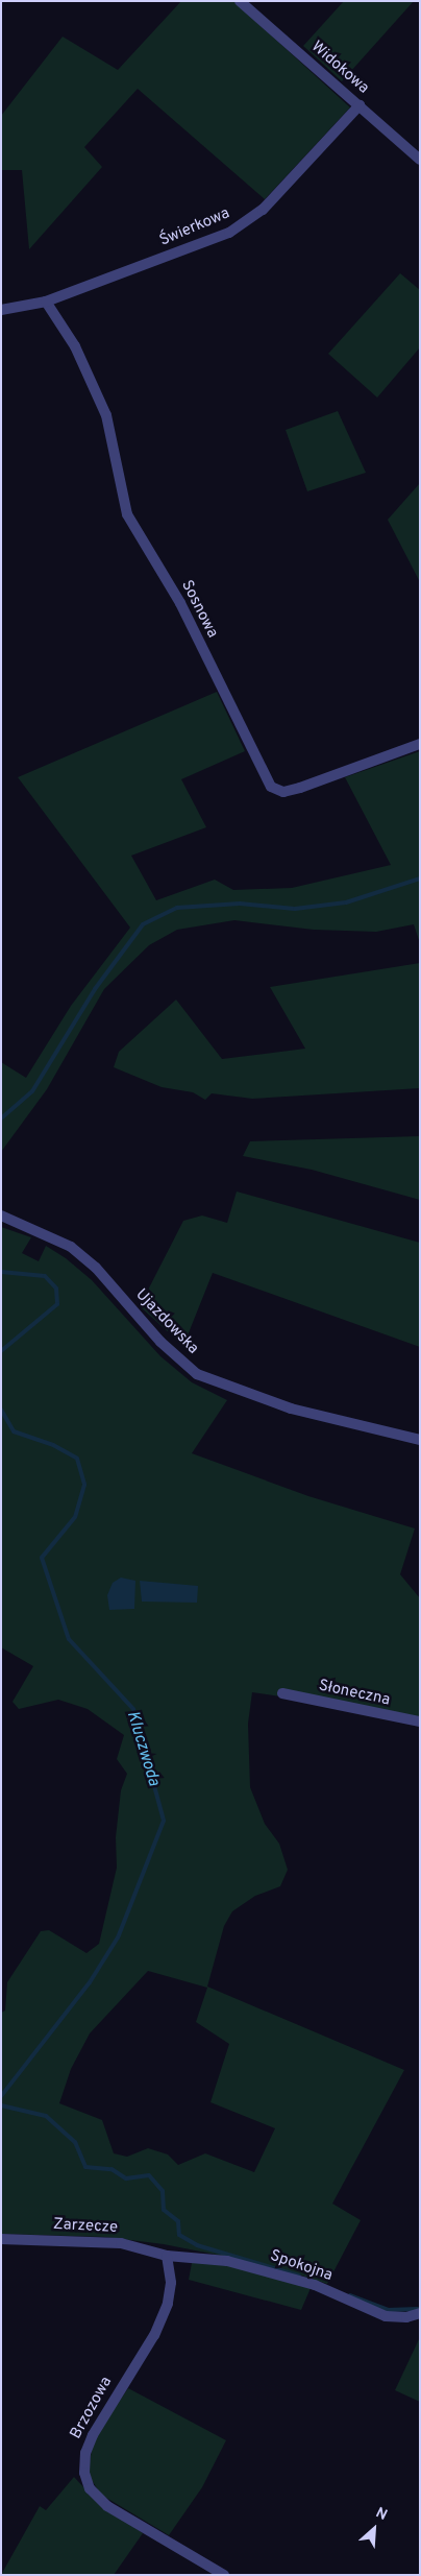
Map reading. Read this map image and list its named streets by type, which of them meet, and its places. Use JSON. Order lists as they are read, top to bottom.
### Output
{
  "streets": {
    "street": [
      "Widokowa",
      "Świerkowa",
      "Sosnowa",
      "Ujazdowska",
      "Słoneczna",
      "Zarzecze",
      "Spokojna",
      "Brzozowa"
    ]
  },
  "crossings": [
    ["Widokowa", "Świerkowa"],
    ["Świerkowa", "Sosnowa"],
    ["Zarzecze", "Spokojna"],
    ["Zarzecze", "Brzozowa"],
    ["Spokojna", "Brzozowa"]
  ],
  "water": ["Kluczwoda"],
  "north": "top right"
}
